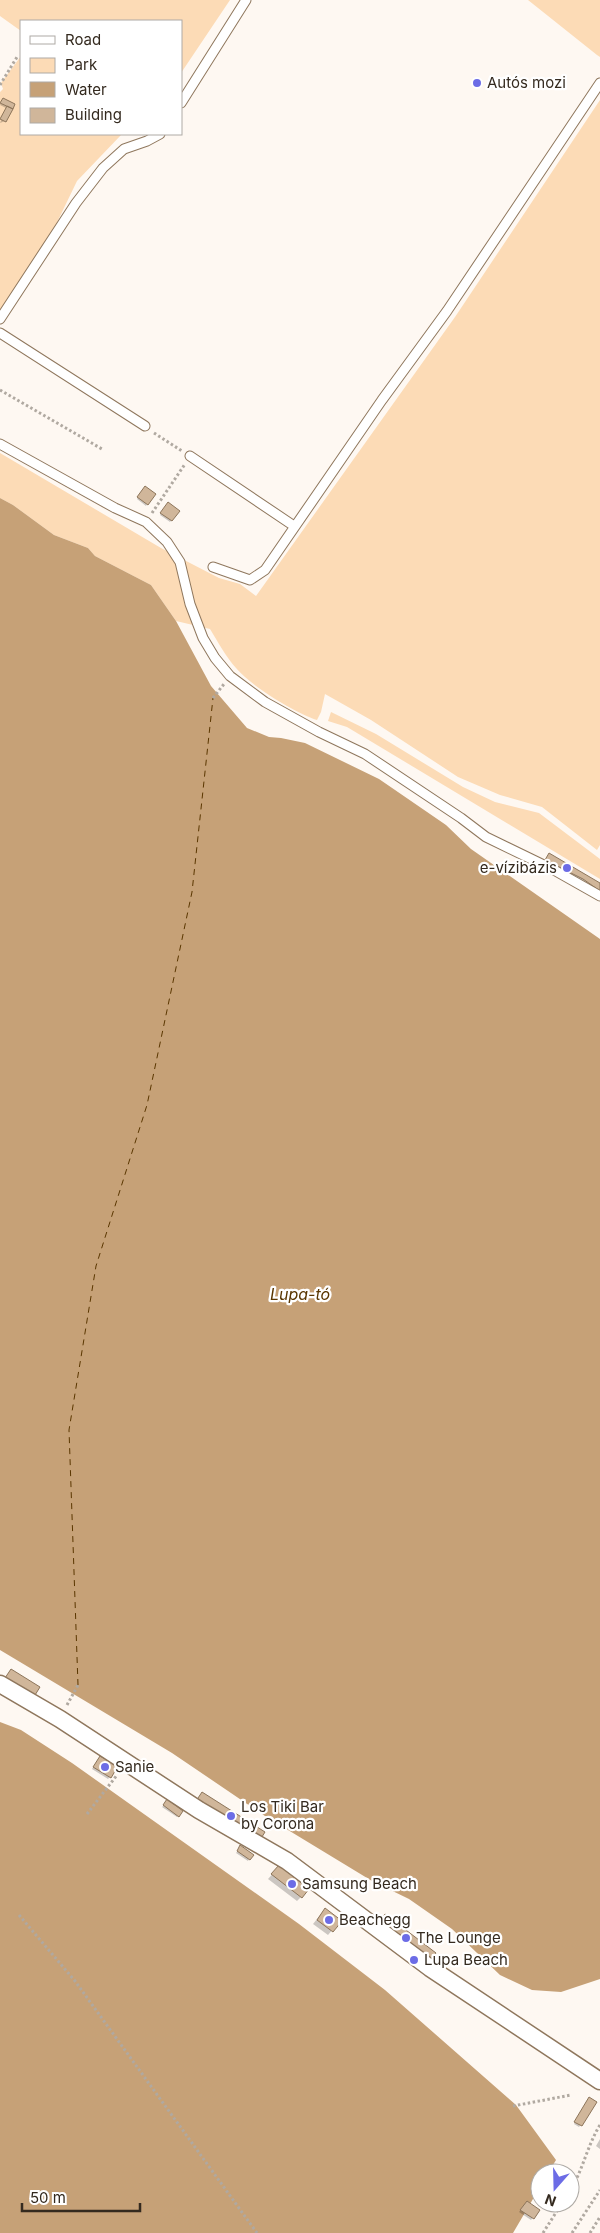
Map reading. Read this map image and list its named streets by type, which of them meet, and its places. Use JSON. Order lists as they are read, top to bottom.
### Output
{
  "water": ["Lupa-tó"],
  "places": [
    "Autós mozi",
    "e-vízibázis",
    "Sanie",
    "Los Tiki Bar by Corona",
    "Samsung Beach",
    "Beachegg",
    "The Lounge",
    "Lupa Beach"
  ],
  "legend": [
    "Road",
    "Park",
    "Water",
    "Building"
  ],
  "scale_bar": "50 m",
  "north": "bottom"
}
